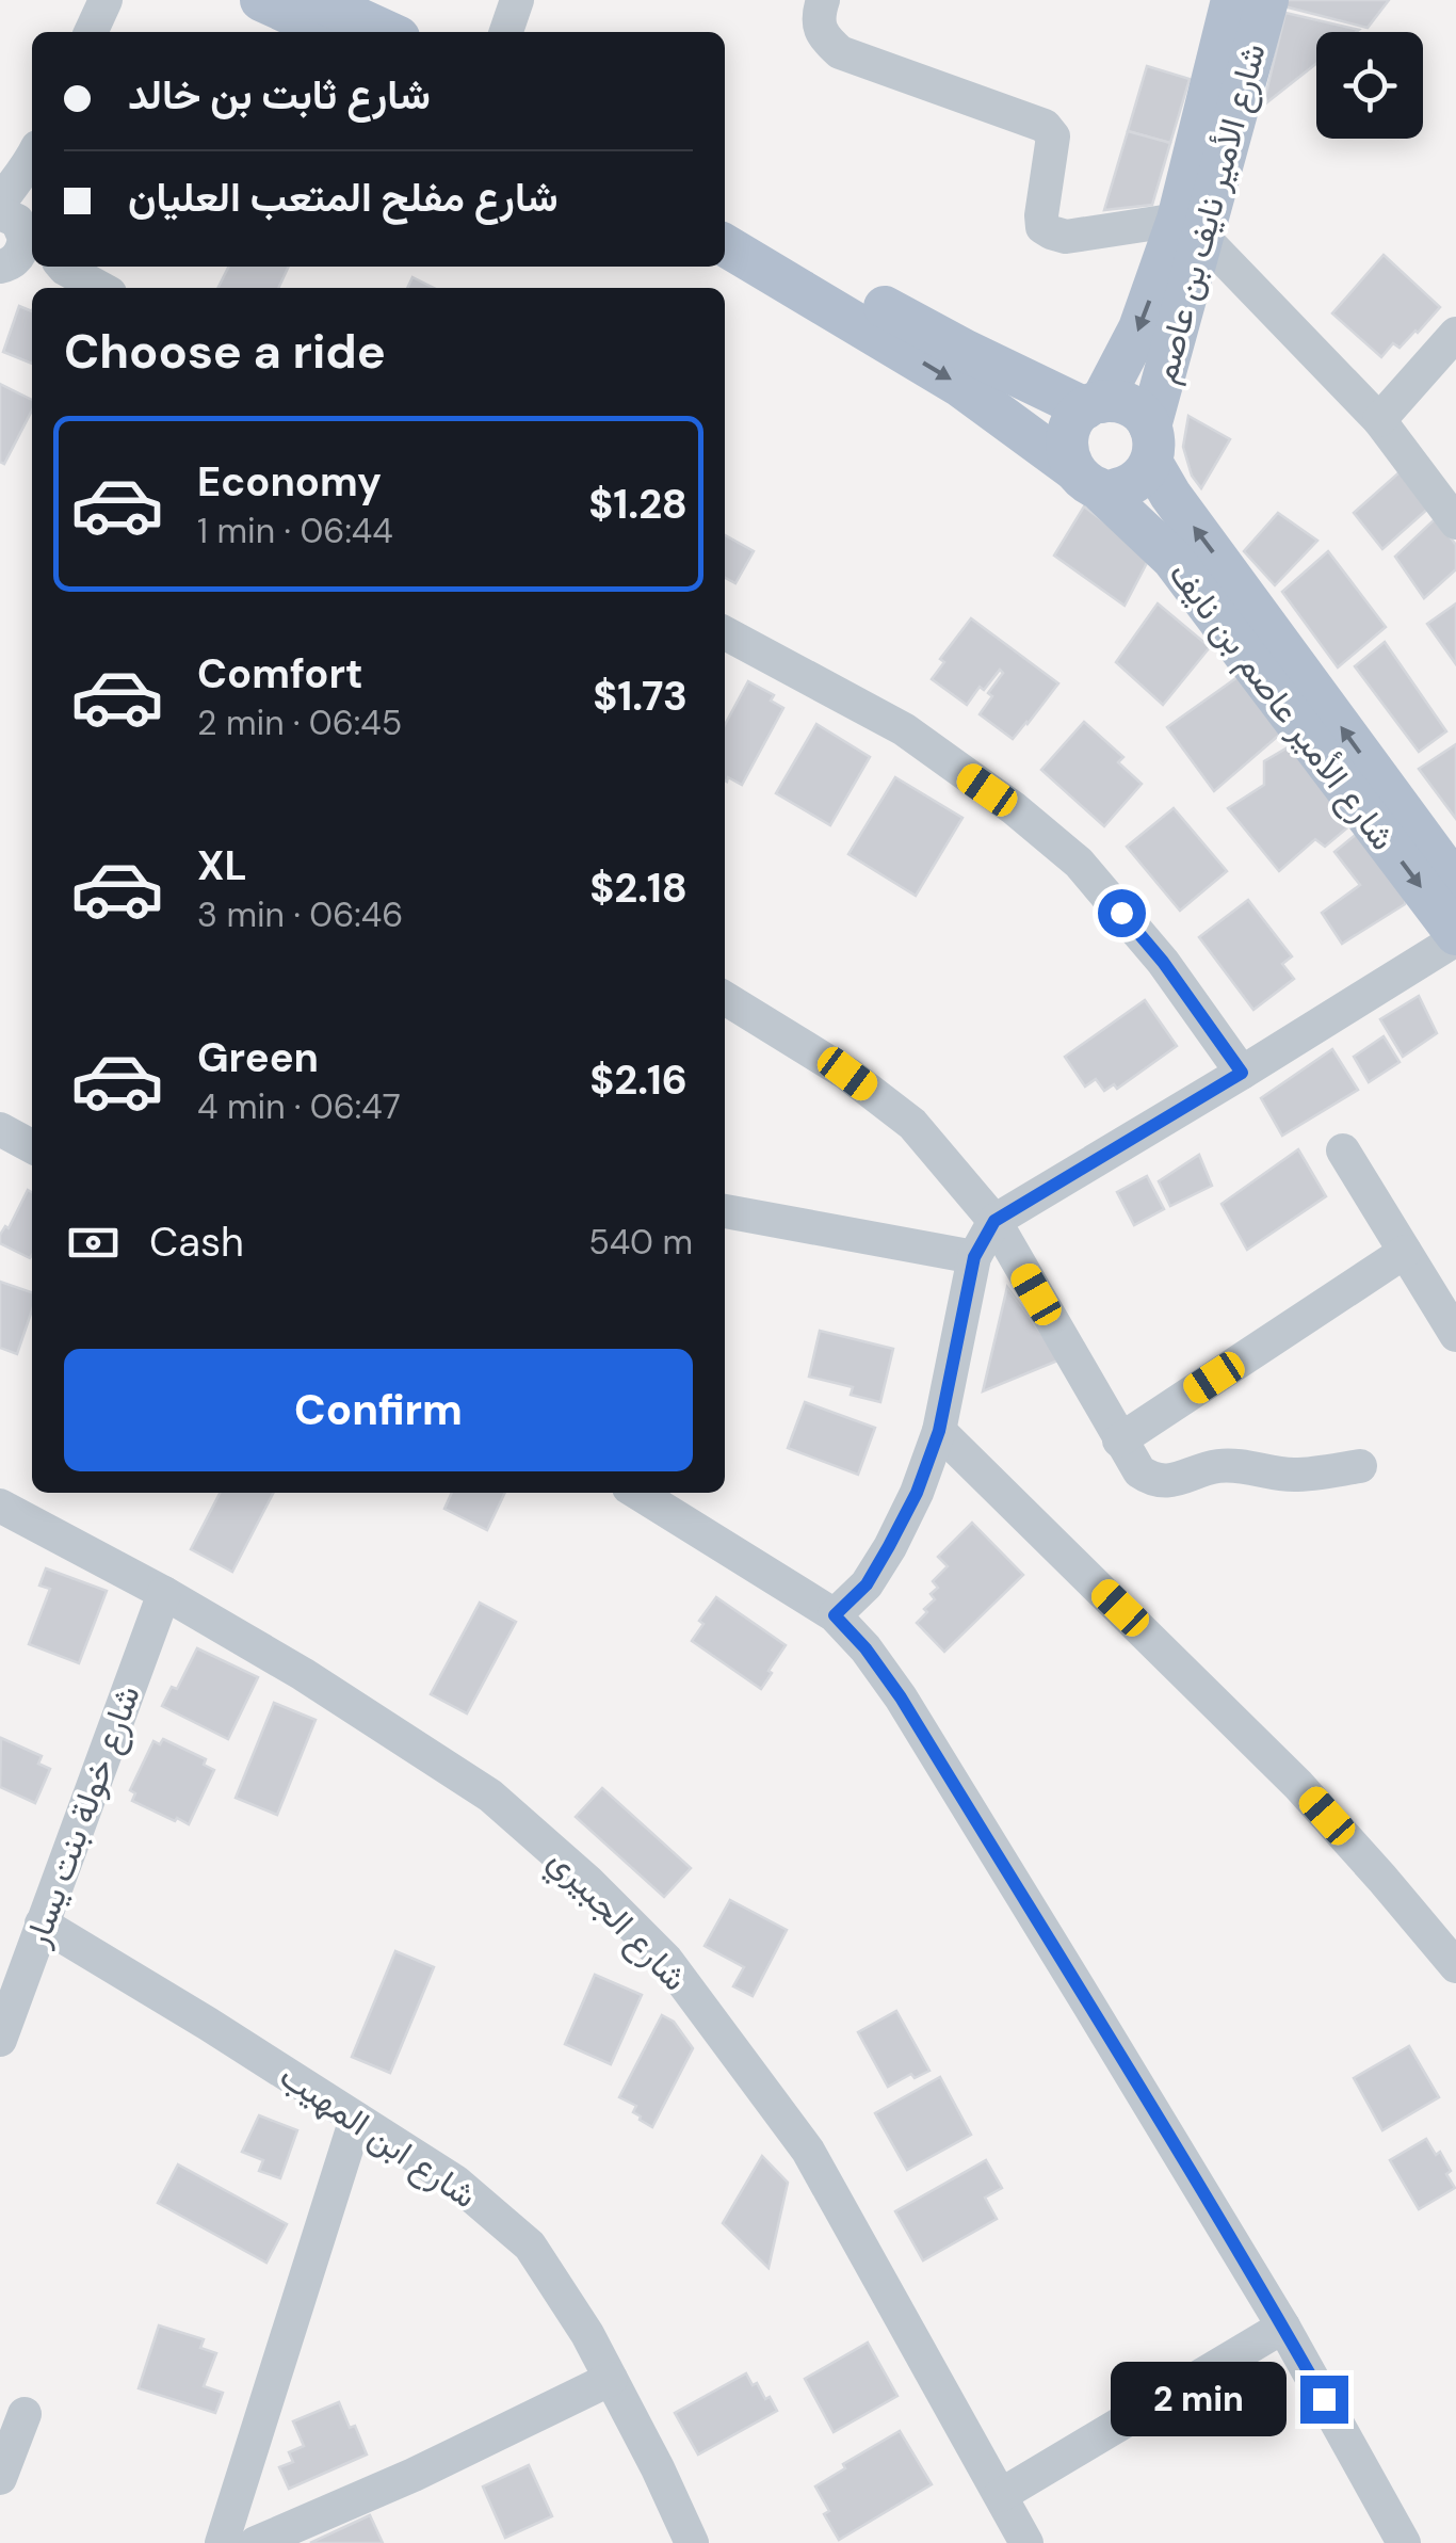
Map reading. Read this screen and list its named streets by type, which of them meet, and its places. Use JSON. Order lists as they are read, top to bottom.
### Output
{
  "streets": {
    "main road": ["شارع الأمير نايف بن عاصم", "شارع الأمير عاصم بن نايف"],
    "street": ["شارع خولة بنت يسار", "شارع الجبيري", "شارع ابن المهيب"]
  },
  "crossings": [
    ["شارع الأمير نايف بن عاصم", "شارع الأمير عاصم بن نايف"],
    ["شارع خولة بنت يسار", "شارع الجبيري"],
    ["شارع خولة بنت يسار", "شارع ابن المهيب"]
  ],
  "page": {
    "banner": ["شارع ثابت بن خالد", "شارع مفلح المتعب العليان"],
    "heading": "Choose a ride",
    "list": [
      {
        "name": "Economy",
        "note": "1 min · 06:44",
        "value": "$1.28"
      },
      {
        "name": "Comfort",
        "note": "2 min · 06:45",
        "value": "$1.73"
      },
      {
        "name": "XL",
        "note": "3 min · 06:46",
        "value": "$2.18"
      },
      {
        "name": "Green",
        "note": "4 min · 06:47",
        "value": "$2.16"
      }
    ],
    "pay": ["Cash", "540 m"],
    "buttons": "Confirm",
    "bubble": "2 min"
  }
}
